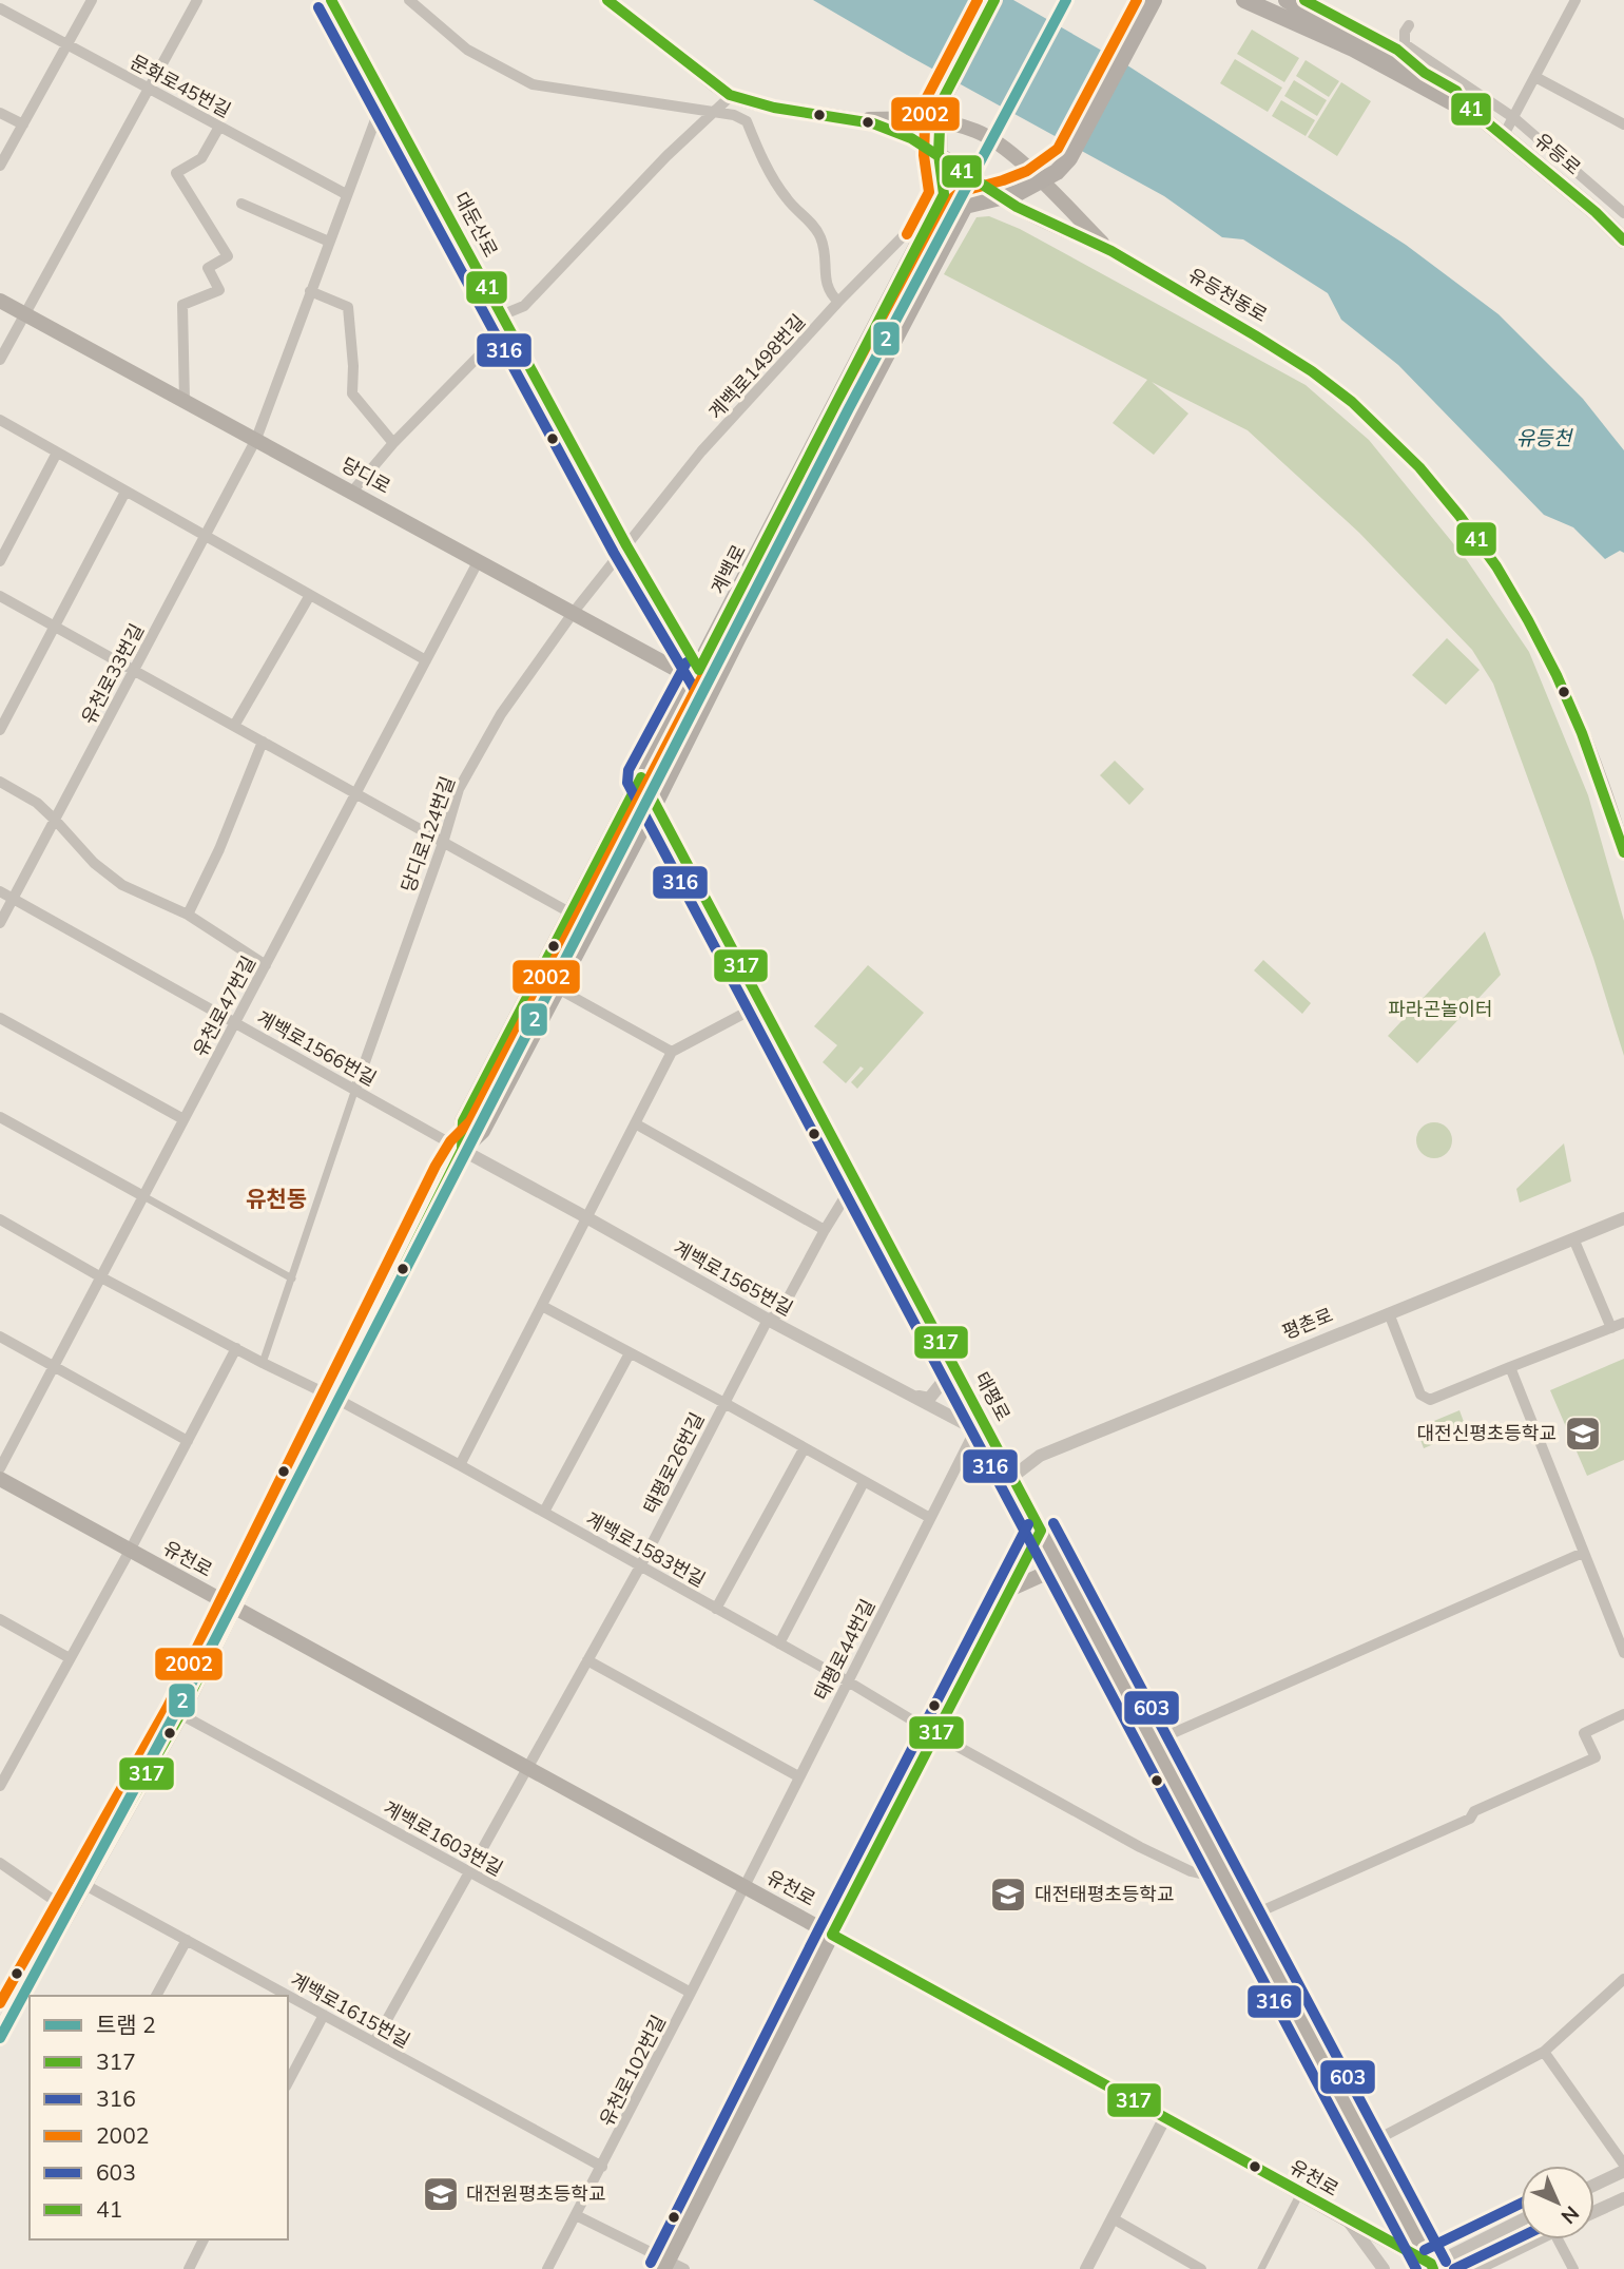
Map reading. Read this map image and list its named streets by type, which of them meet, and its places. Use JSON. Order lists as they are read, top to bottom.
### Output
{
  "streets": {
    "main road": [
      "유등로",
      "대둔산로",
      "유등천동로",
      "당디로",
      "계백로",
      "태평로",
      "유천로"
    ],
    "street": [
      "문화로45번길",
      "계백로1498번길",
      "유천로33번길",
      "당디로124번길",
      "유천로47번길",
      "계백로1566번길",
      "계백로1565번길",
      "평촌로",
      "태평로26번길",
      "계백로1583번길",
      "태평로44번길",
      "계백로1603번길",
      "계백로1615번길",
      "유천로102번길"
    ]
  },
  "crossings": [
    ["문화로45번길", "유천로33번길"],
    ["대둔산로", "계백로1498번길"],
    ["대둔산로", "당디로"],
    ["대둔산로", "계백로"],
    ["대둔산로", "유천로33번길"],
    ["유등천동로", "계백로"],
    ["당디로", "계백로"],
    ["당디로", "유천로33번길"],
    ["당디로", "당디로124번길"],
    ["당디로", "유천로47번길"],
    ["계백로", "계백로1566번길"],
    ["계백로", "계백로1565번길"],
    ["계백로", "태평로"],
    ["계백로", "계백로1583번길"],
    ["계백로", "유천로"],
    ["계백로", "계백로1603번길"],
    ["계백로", "계백로1615번길"],
    ["유천로33번길", "계백로1566번길"],
    ["당디로124번길", "계백로1566번길"],
    ["유천로47번길", "계백로1566번길"],
    ["유천로47번길", "계백로1583번길"],
    ["계백로1566번길", "계백로1565번길"],
    ["계백로1565번길", "태평로"],
    ["계백로1565번길", "태평로26번길"],
    ["계백로1565번길", "태평로44번길"],
    ["평촌로", "태평로"],
    ["태평로", "태평로26번길"],
    ["태평로", "계백로1583번길"],
    ["태평로", "유천로"],
    ["태평로", "태평로44번길"],
    ["태평로26번길", "계백로1583번길"],
    ["태평로26번길", "유천로"],
    ["태평로26번길", "계백로1603번길"],
    ["태평로26번길", "계백로1615번길"],
    ["계백로1583번길", "태평로44번길"],
    ["유천로", "태평로44번길"],
    ["유천로", "유천로102번길"],
    ["태평로44번길", "유천로102번길"],
    ["계백로1603번길", "유천로102번길"],
    ["계백로1615번길", "유천로102번길"]
  ],
  "districts": ["유천동"],
  "water": ["유등천"],
  "parks": ["파라곤놀이터"],
  "places": {
    "school or university": ["대전신평초등학교", "대전태평초등학교", "대전원평초등학교"]
  },
  "lines": [
    "tram line 2",
    "transit line 2002",
    "transit line 41",
    "transit line 316",
    "transit line 317",
    "transit line 603"
  ],
  "legend": [
    "트램 2",
    "317",
    "316",
    "2002",
    "603",
    "41"
  ],
  "north": "bottom right"
}
